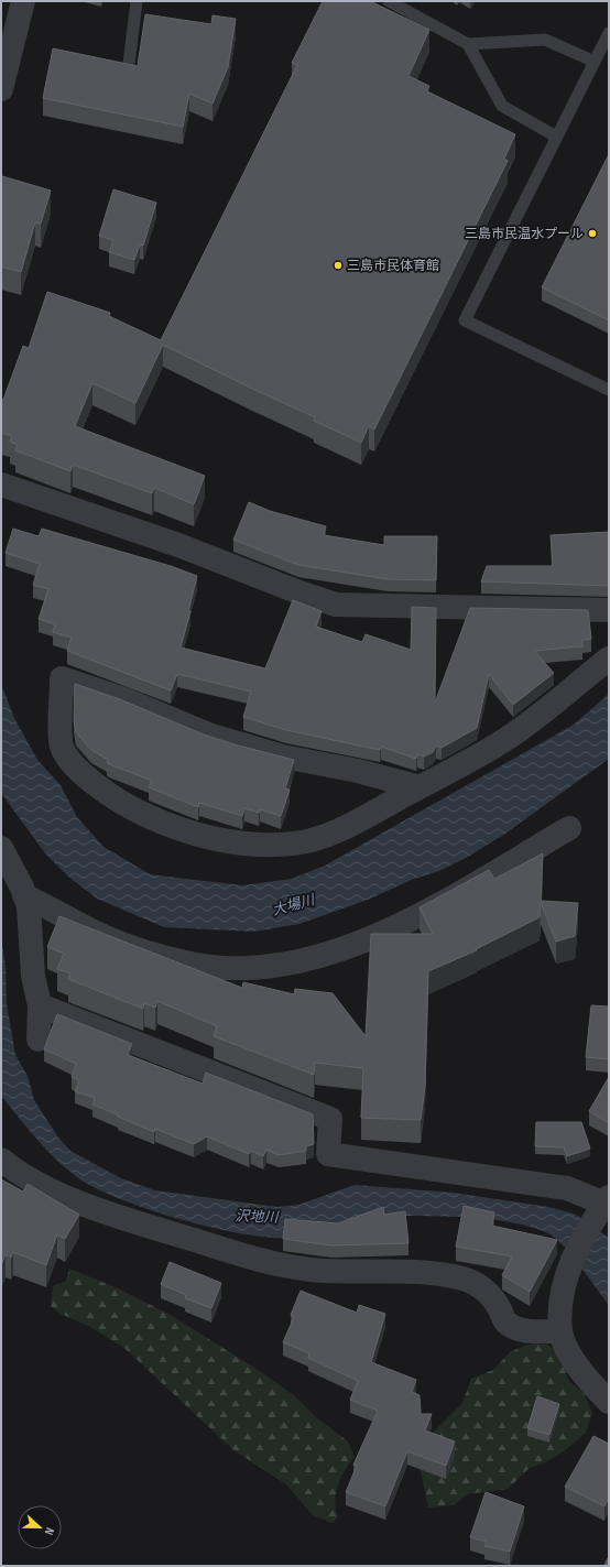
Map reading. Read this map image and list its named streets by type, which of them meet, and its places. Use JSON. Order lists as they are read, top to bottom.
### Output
{
  "water": ["大場川", "沢地川"],
  "places": ["三島市民温水プール", "三島市民体育館"],
  "north": "right"
}
